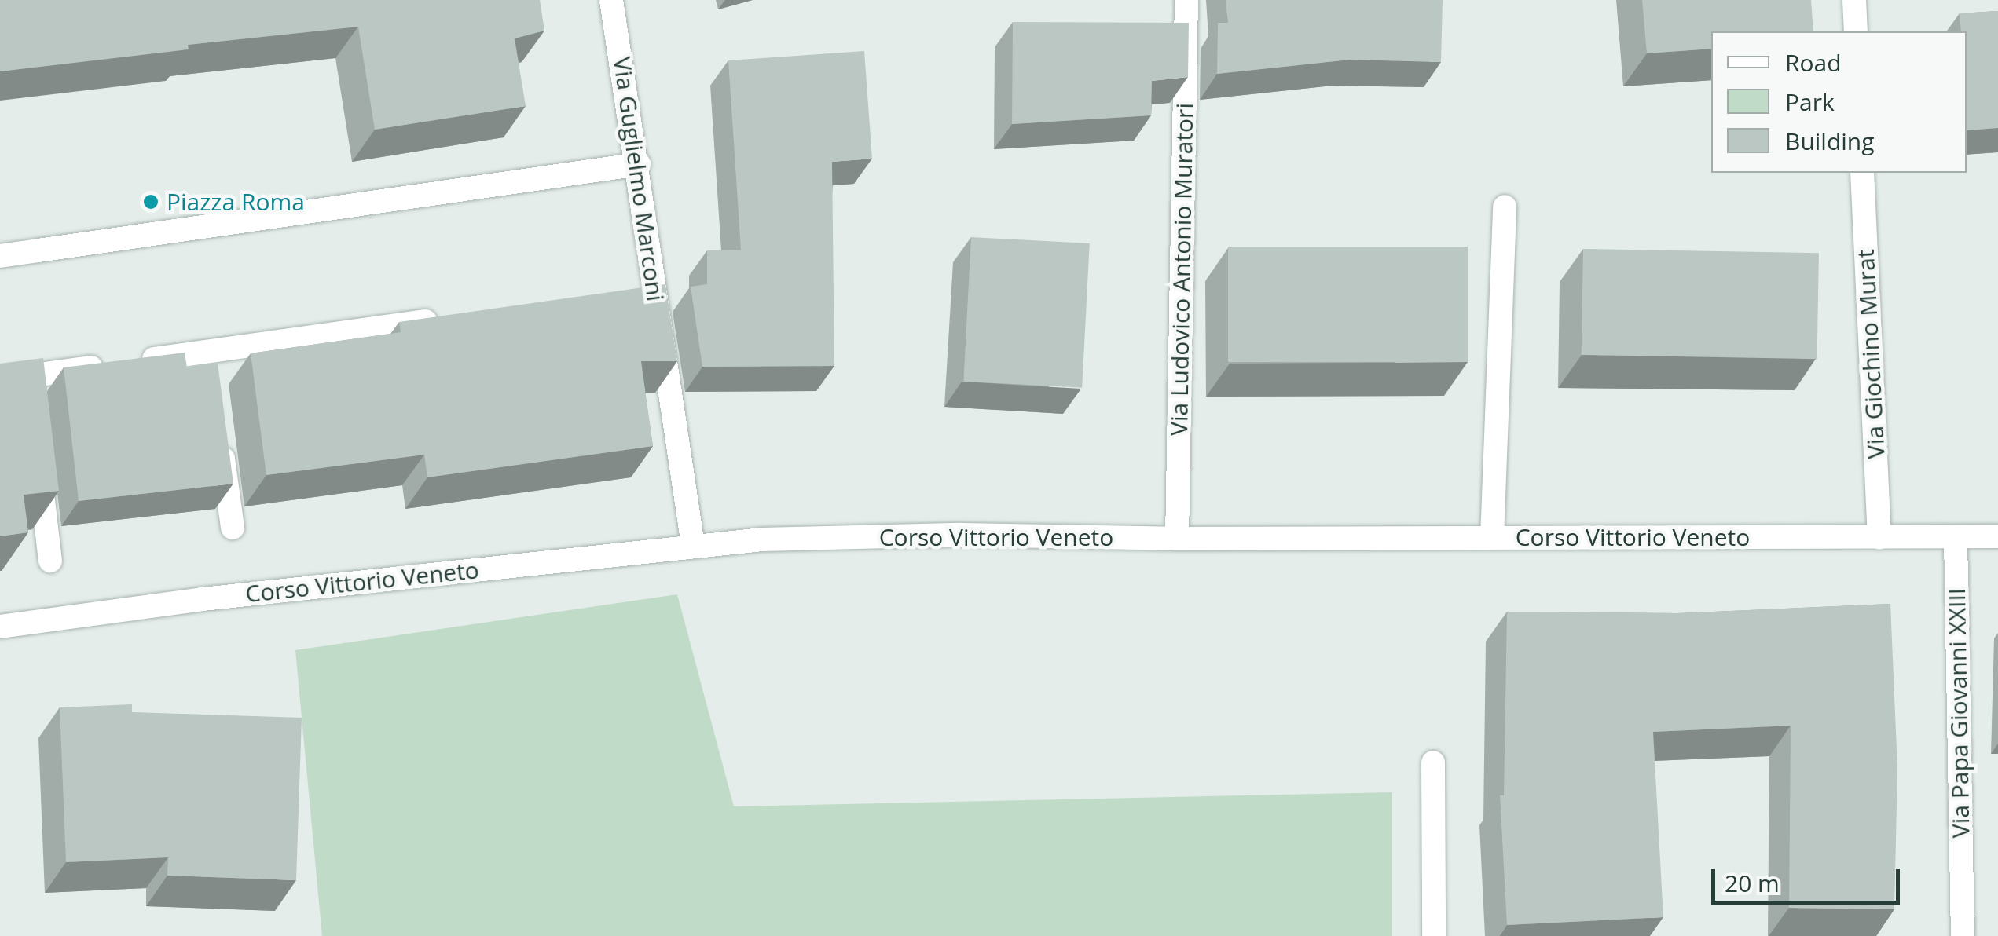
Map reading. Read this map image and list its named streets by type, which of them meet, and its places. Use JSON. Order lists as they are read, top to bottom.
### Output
{
  "streets": {
    "street": [
      "Via Guglielmo Marconi",
      "Via Ludovico Antonio Muratori",
      "Via Giochino Murat",
      "Corso Vittorio Veneto",
      "Via Papa Giovanni XXIII"
    ]
  },
  "crossings": [
    ["Via Guglielmo Marconi", "Corso Vittorio Veneto"],
    ["Via Ludovico Antonio Muratori", "Corso Vittorio Veneto"],
    ["Via Giochino Murat", "Corso Vittorio Veneto"],
    ["Corso Vittorio Veneto", "Via Papa Giovanni XXIII"]
  ],
  "places": ["Piazza Roma"],
  "legend": ["Road", "Park", "Building"],
  "scale_bar": "20 m"
}
